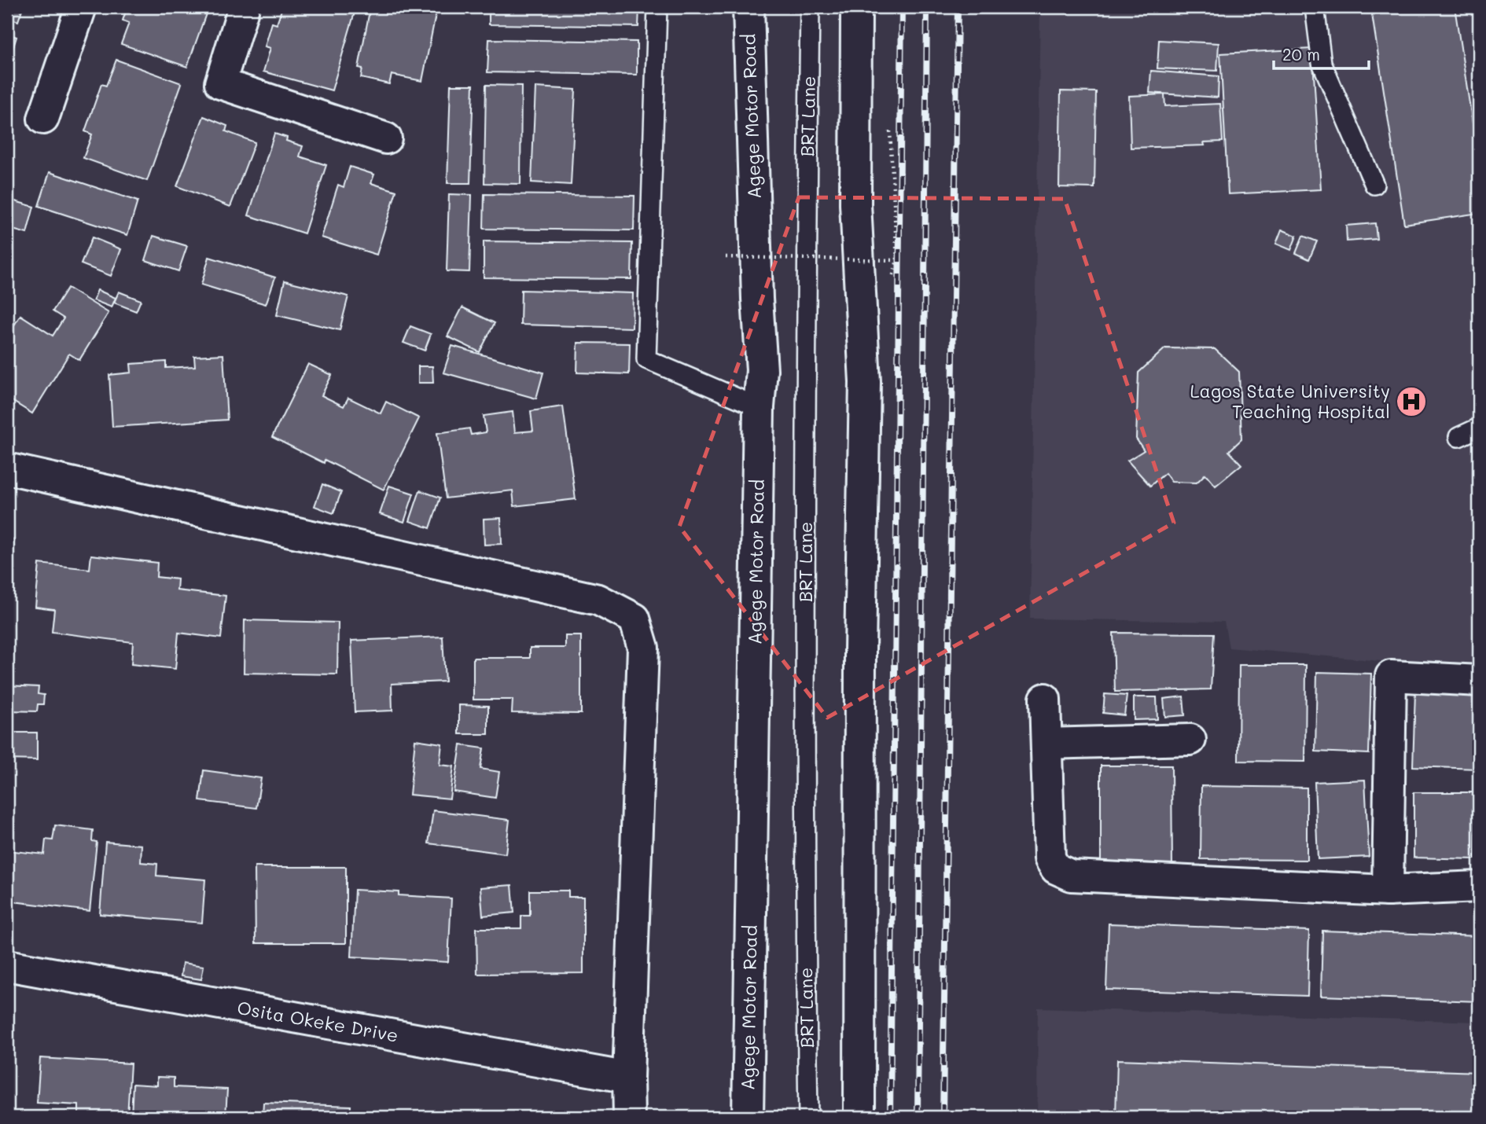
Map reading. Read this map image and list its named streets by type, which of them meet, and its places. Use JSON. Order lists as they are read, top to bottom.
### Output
{
  "streets": {
    "main road": ["Agege Motor Road", "Osita Okeke Drive"],
    "lane": ["BRT Lane"]
  },
  "places": {
    "hospital": ["Lagos State University Teaching Hospital"]
  },
  "scale_bar": "20 m"
}
